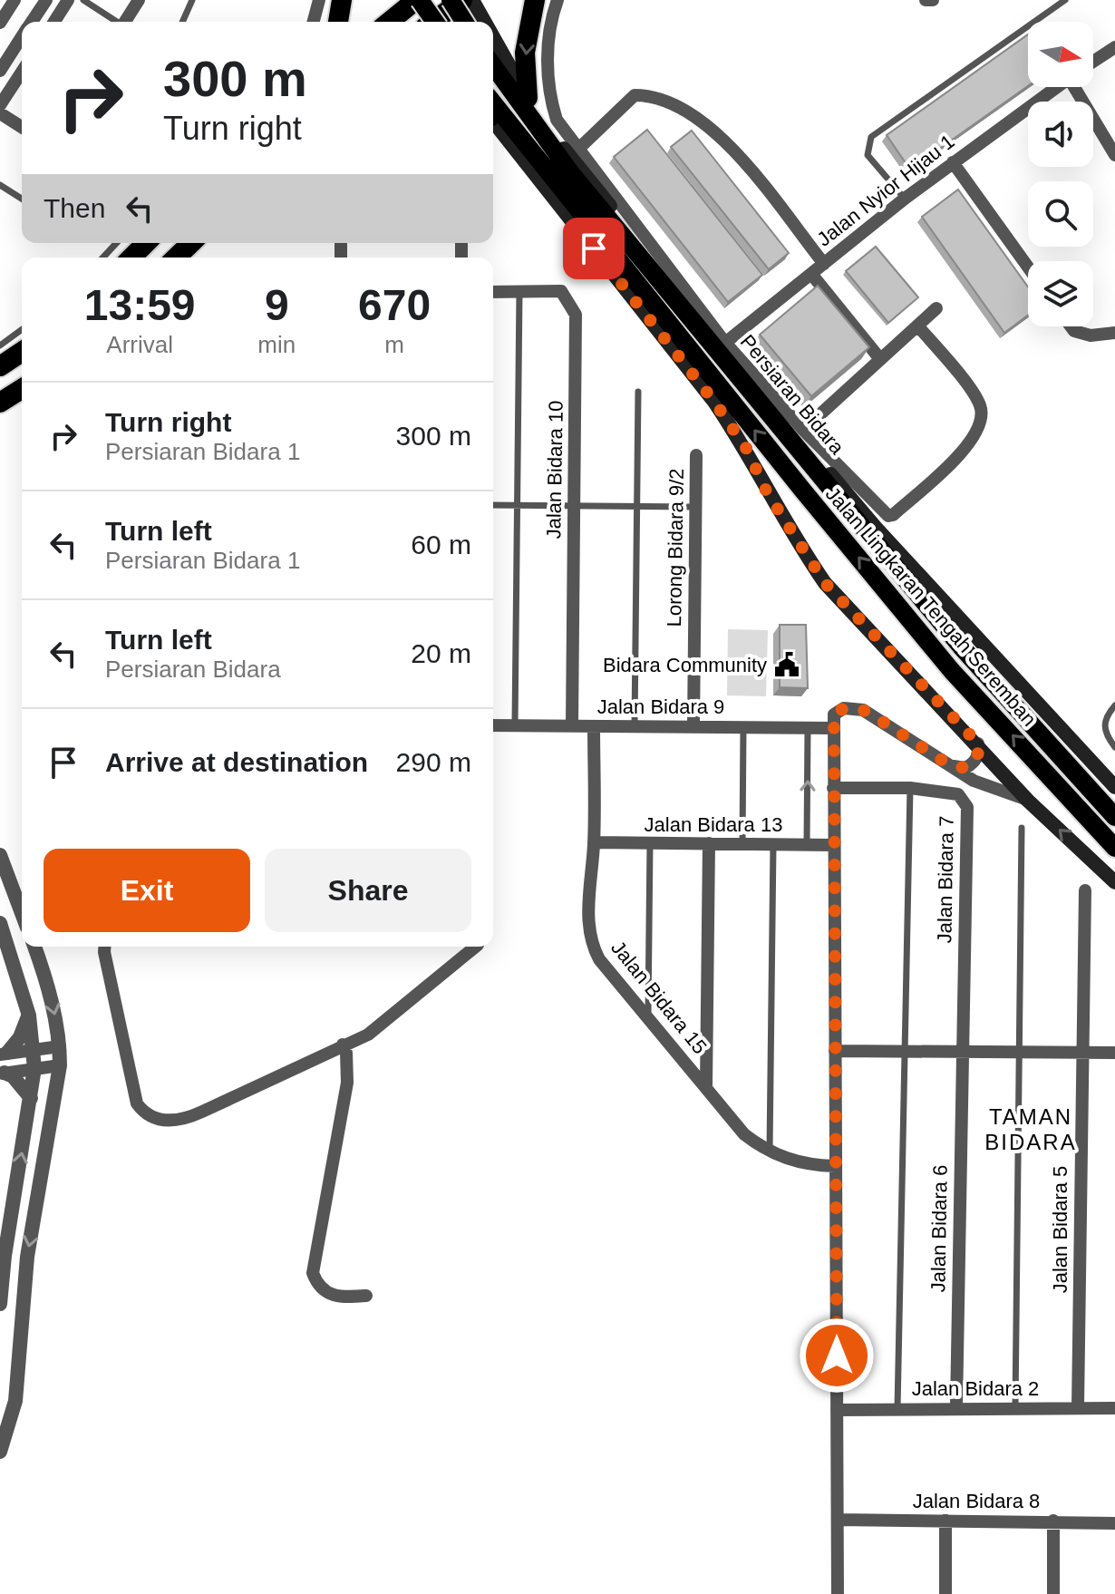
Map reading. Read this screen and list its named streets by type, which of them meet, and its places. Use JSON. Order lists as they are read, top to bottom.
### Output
{
  "streets": {
    "main road": ["Persiaran Bidara", "Jalan Lingkaran Tengah Seremban"],
    "street": [
      "Jalan Nyior Hijau 1",
      "Jalan Bidara 10",
      "Lorong Bidara 9/2",
      "Jalan Bidara 9",
      "Jalan Bidara 13",
      "Jalan Bidara 7",
      "Jalan Bidara 15",
      "Jalan Bidara 6",
      "Jalan Bidara 5",
      "Jalan Bidara 2",
      "Jalan Bidara 8"
    ]
  },
  "crossings": [
    ["Persiaran Bidara", "Jalan Lingkaran Tengah Seremban"],
    ["Jalan Bidara 10", "Jalan Bidara 9"],
    ["Lorong Bidara 9/2", "Jalan Bidara 9"],
    ["Jalan Bidara 9", "Jalan Bidara 15"],
    ["Jalan Bidara 13", "Jalan Bidara 15"],
    ["Jalan Bidara 7", "Jalan Bidara 6"],
    ["Jalan Bidara 6", "Jalan Bidara 2"],
    ["Jalan Bidara 5", "Jalan Bidara 2"]
  ],
  "districts": ["TAMAN BIDARA"],
  "places": {
    "public building": ["Bidara Community"]
  },
  "north": "right",
  "page": {
    "turn": ["300 m", "Turn right"],
    "then": "Then",
    "eta": [
      "13:59",
      "Arrival",
      "9",
      "min",
      "670",
      "m"
    ],
    "list": [
      {
        "name": "Turn right",
        "note": "Persiaran Bidara 1",
        "value": "300 m"
      },
      {
        "name": "Turn left",
        "note": "Persiaran Bidara 1",
        "value": "60 m"
      },
      {
        "name": "Turn left",
        "note": "Persiaran Bidara",
        "value": "20 m"
      },
      {
        "name": "Arrive at destination",
        "value": "290 m"
      }
    ],
    "buttons": ["Exit", "Share"]
  }
}
